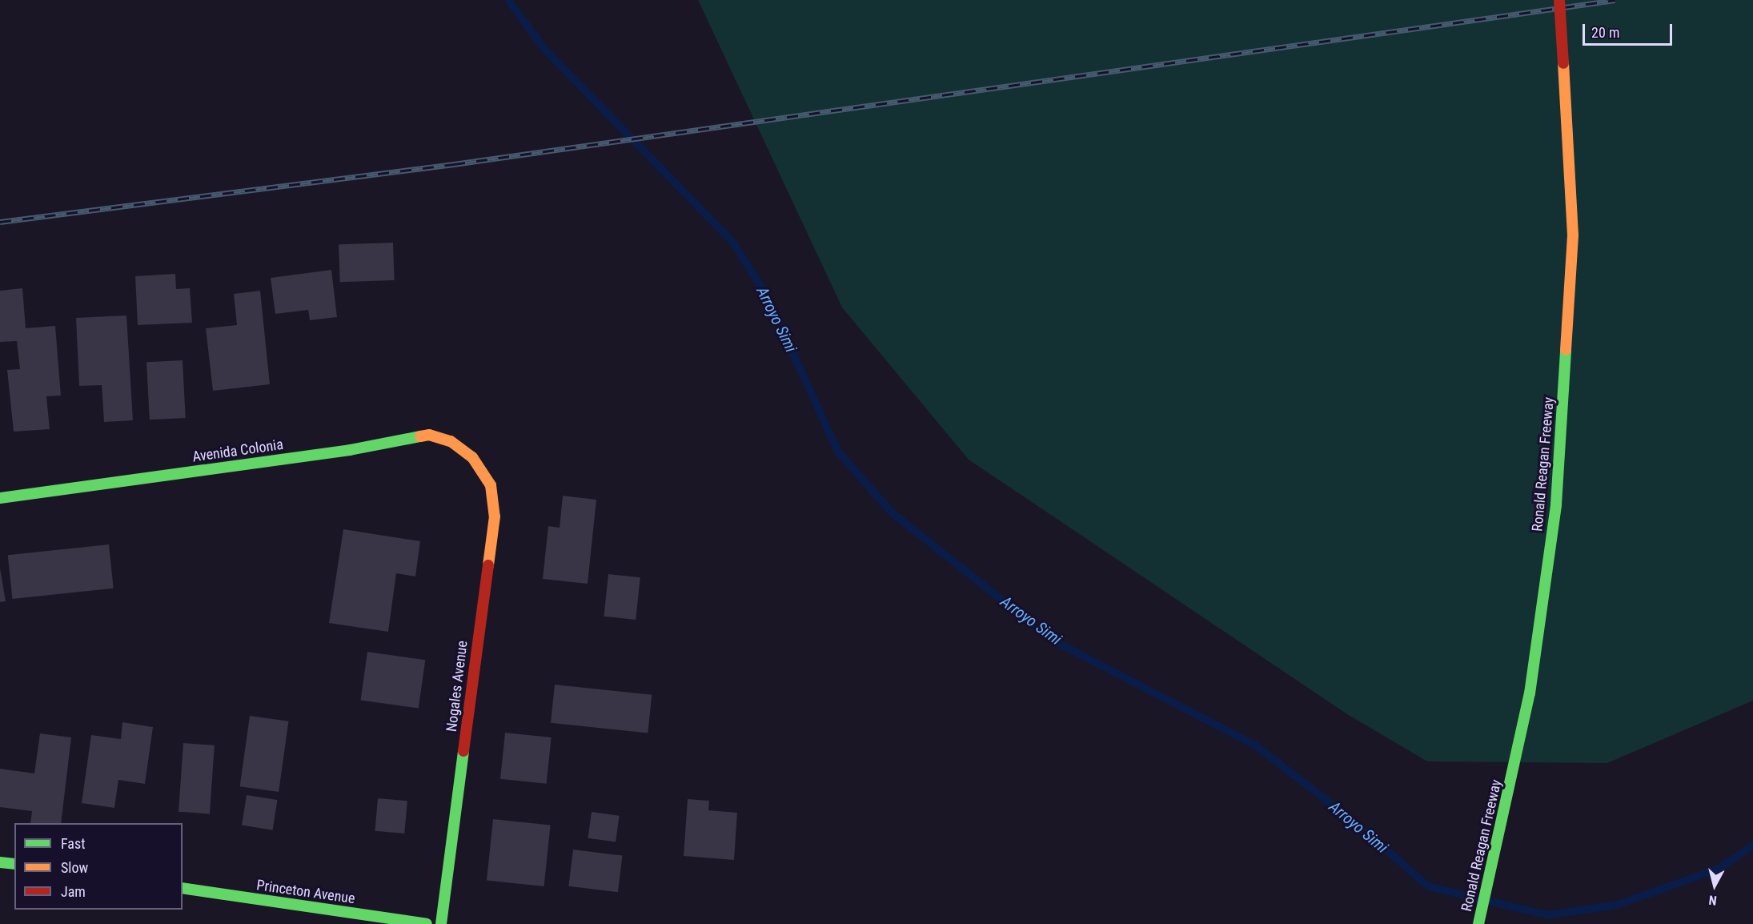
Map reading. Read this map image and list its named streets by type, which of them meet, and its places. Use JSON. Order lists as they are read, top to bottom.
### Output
{
  "streets": {
    "main road": [
      "Avenida Colonia",
      "Ronald Reagan Freeway",
      "Nogales Avenue",
      "Princeton Avenue"
    ]
  },
  "crossings": [
    ["Avenida Colonia", "Nogales Avenue"]
  ],
  "water": ["Arroyo Simi"],
  "legend": ["Fast", "Slow", "Jam"],
  "scale_bar": "20 m",
  "north": "bottom"
}
